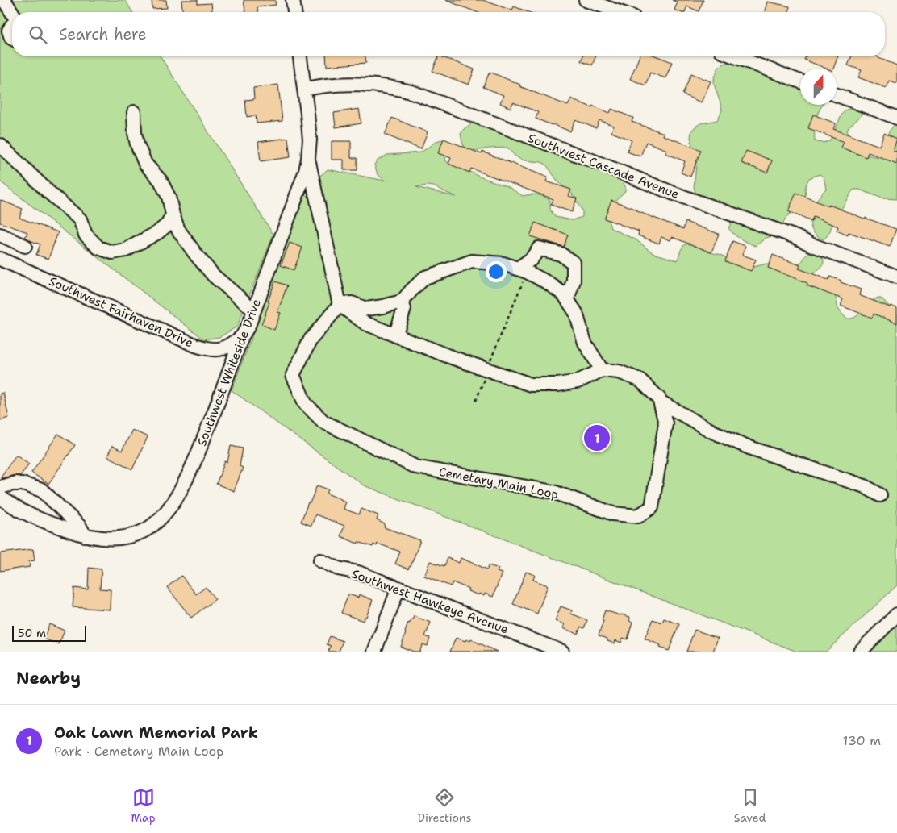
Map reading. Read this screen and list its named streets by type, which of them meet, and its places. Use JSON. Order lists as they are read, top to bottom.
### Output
{
  "streets": {
    "street": [
      "Southwest Cascade Avenue",
      "Southwest Fairhaven Drive",
      "Southwest Whiteside Drive",
      "Cemetary Main Loop",
      "Southwest Hawkeye Avenue"
    ]
  },
  "crossings": [
    ["Southwest Cascade Avenue", "Southwest Whiteside Drive"],
    ["Southwest Fairhaven Drive", "Southwest Whiteside Drive"]
  ],
  "scale_bar": "50 m",
  "north": "top",
  "page": {
    "search": "Search here",
    "pins": "1",
    "scale": "50 m",
    "heading": "Nearby",
    "list": [
      {
        "mark": "1",
        "name": "Oak Lawn Memorial Park",
        "note": "Park · Cemetary Main Loop",
        "value": "130 m"
      }
    ],
    "nav": ["Map", "Directions", "Saved"]
  }
}
